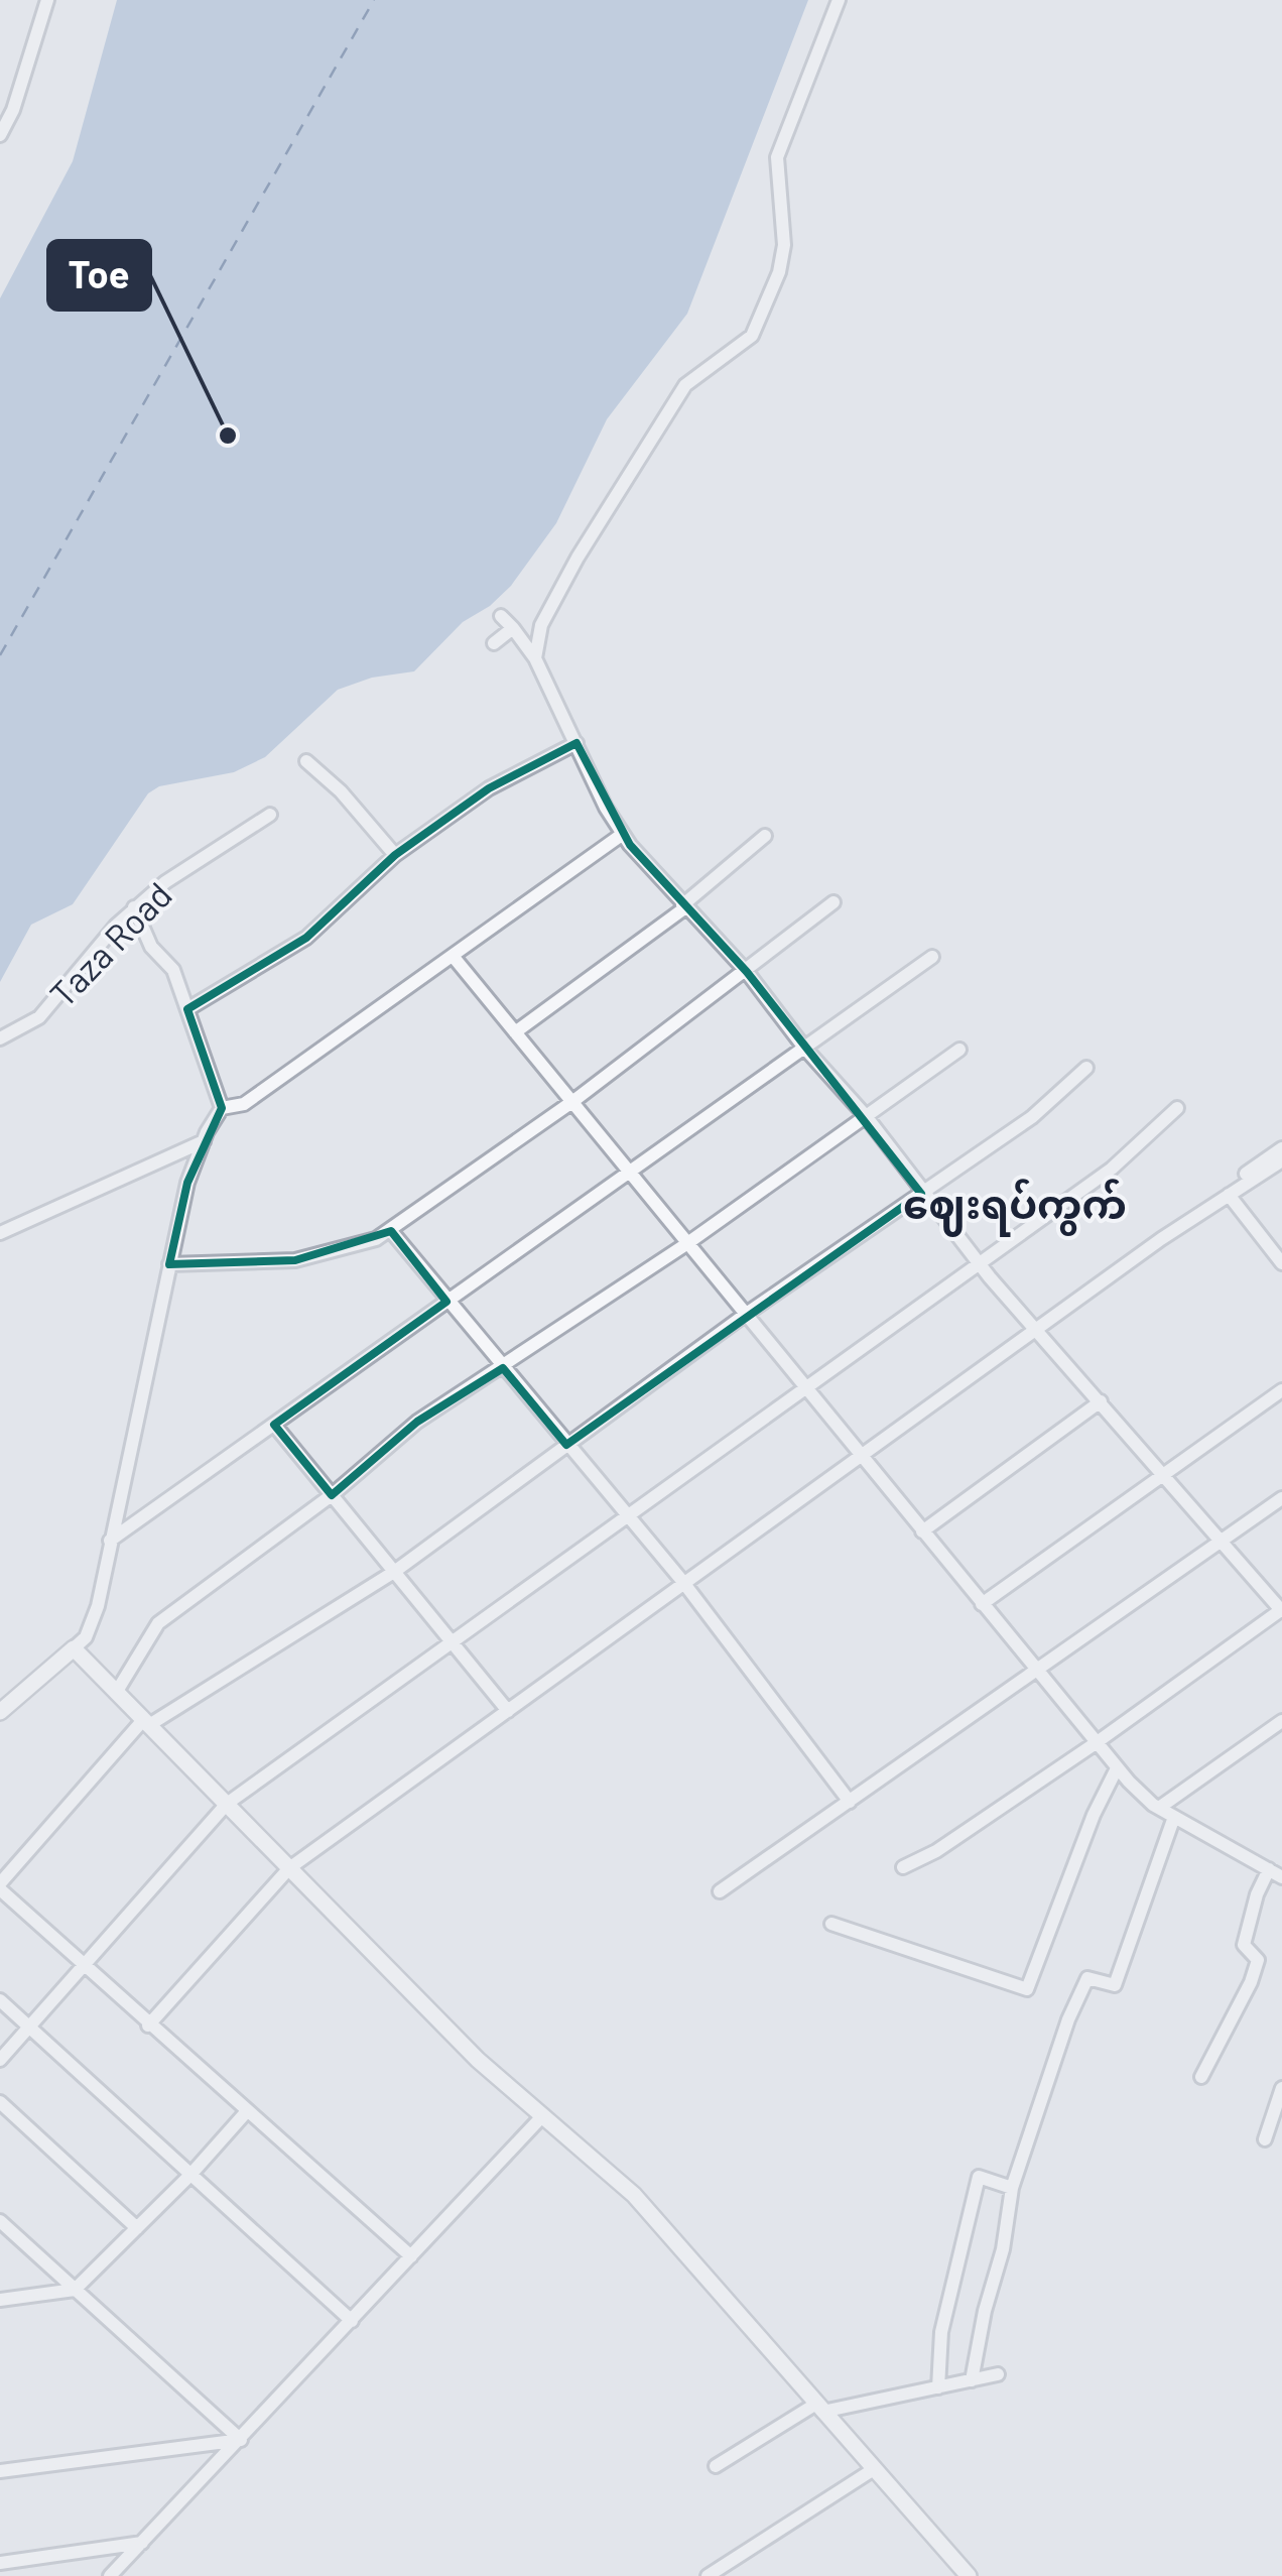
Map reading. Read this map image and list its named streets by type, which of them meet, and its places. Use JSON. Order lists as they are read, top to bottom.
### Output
{
  "streets": {
    "street": ["Taza Road"]
  },
  "districts": ["ဈေးရပ်ကွက်"],
  "places": ["Toe"]
}
